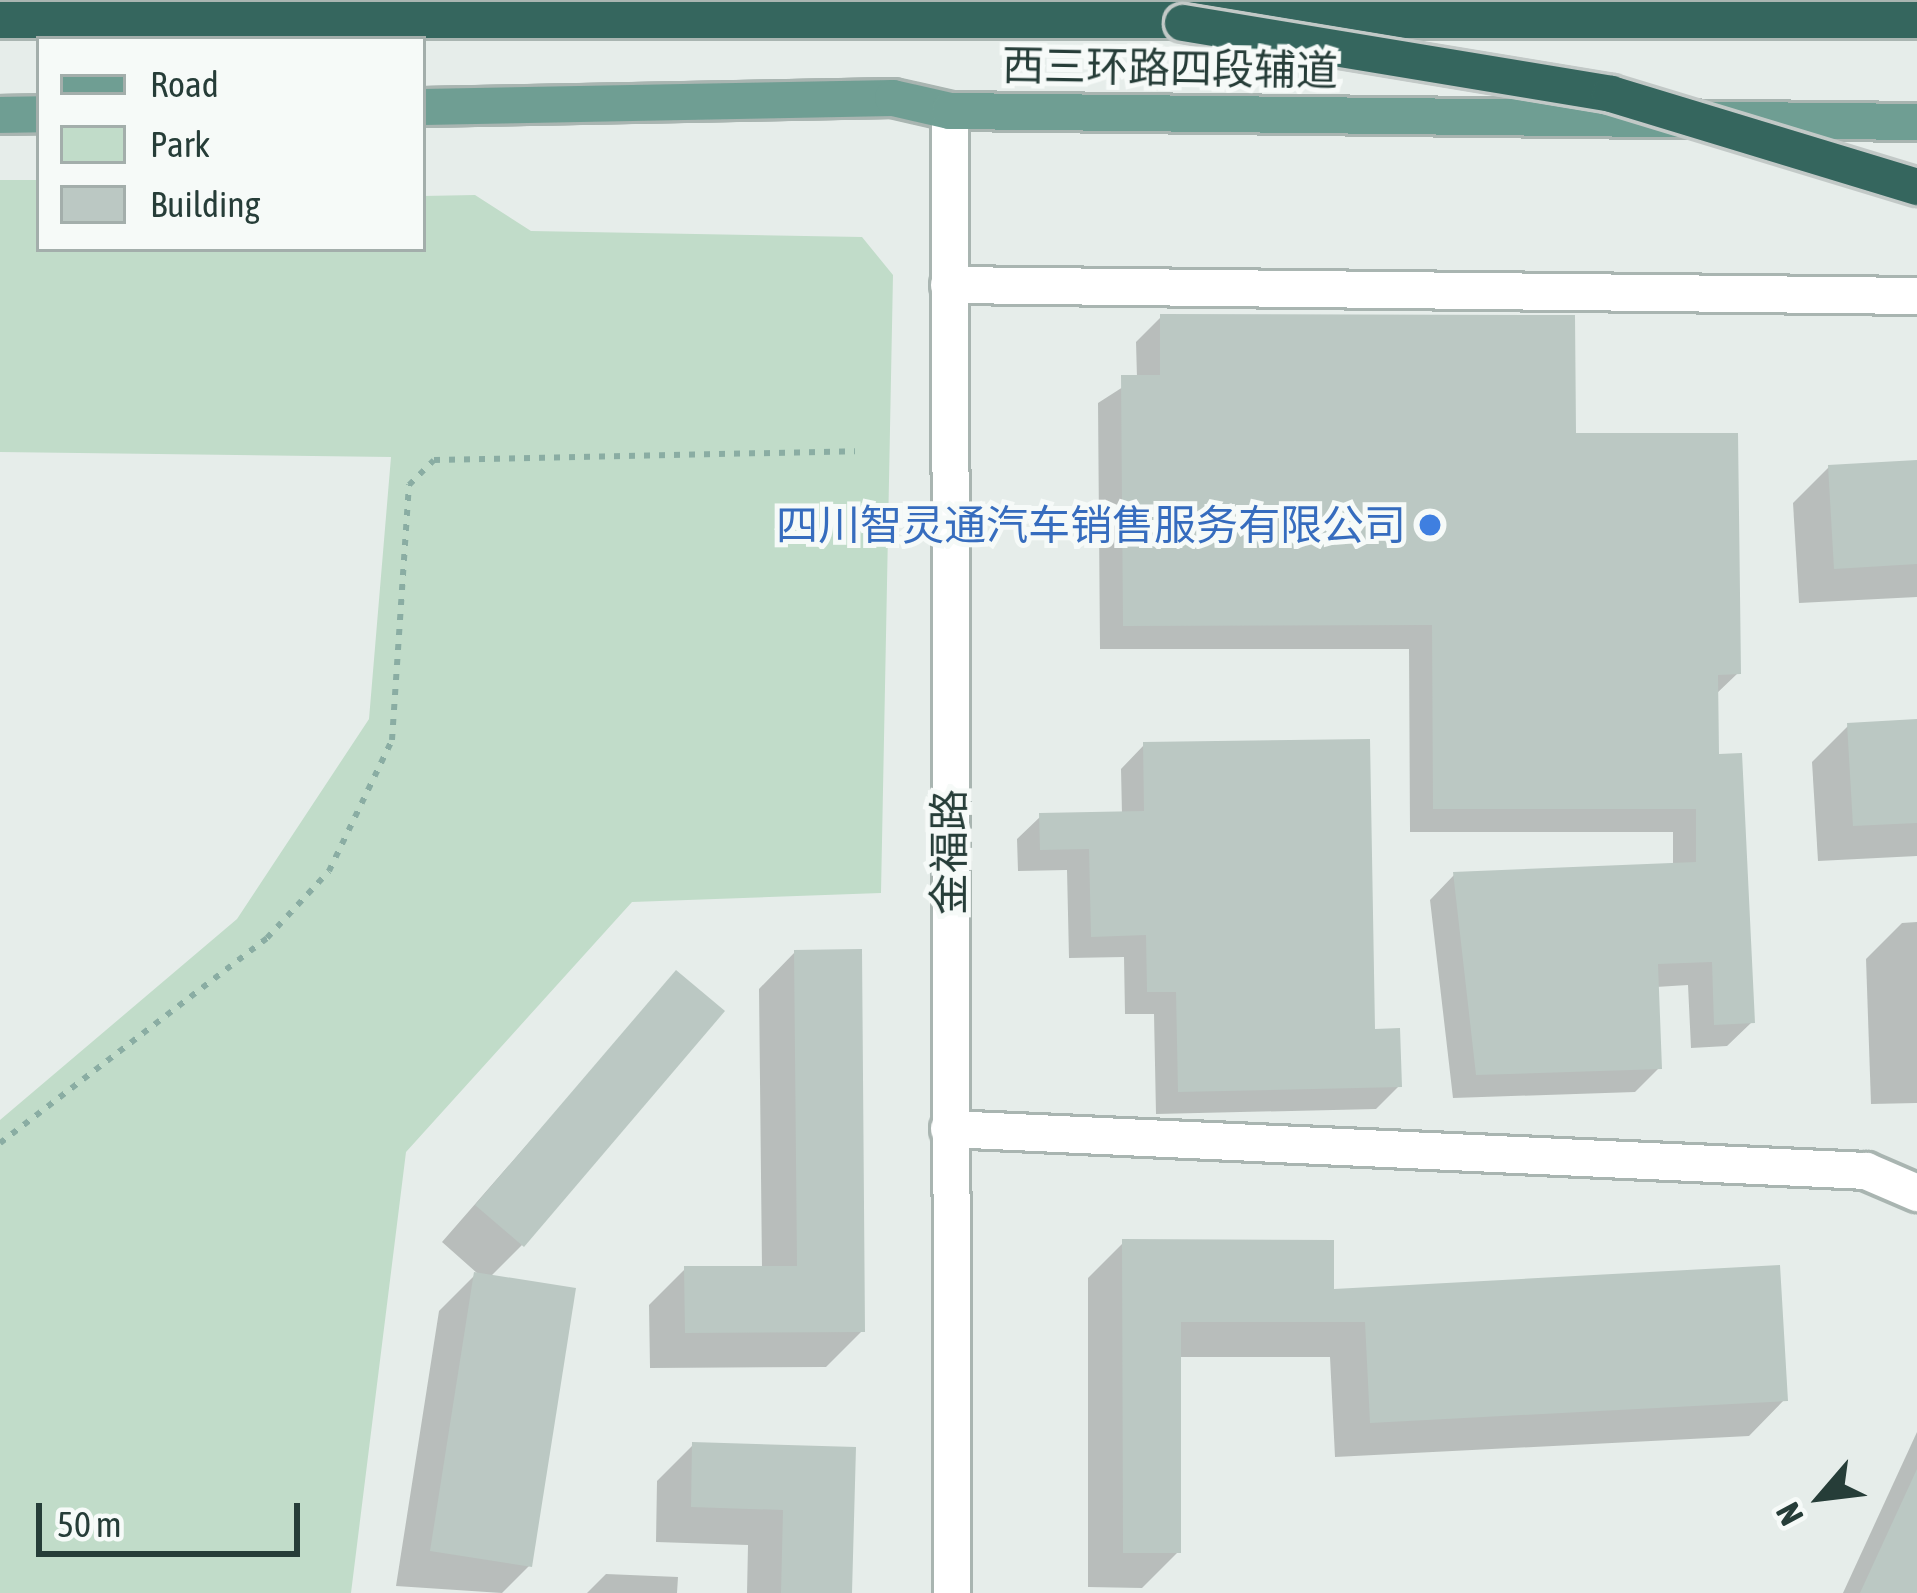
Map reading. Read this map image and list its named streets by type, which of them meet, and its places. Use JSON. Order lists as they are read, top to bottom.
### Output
{
  "streets": {
    "main road": ["西三环路四段辅道"],
    "street": ["金福路"]
  },
  "crossings": [
    ["西三环路四段辅道", "金福路"]
  ],
  "places": ["四川智灵通汽车销售服务有限公司"],
  "legend": ["Road", "Park", "Building"],
  "scale_bar": "50 m",
  "north": "bottom left"
}
